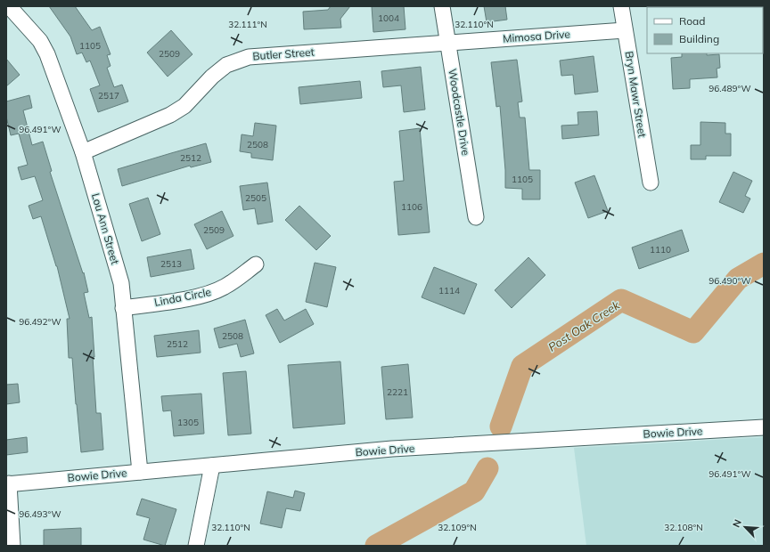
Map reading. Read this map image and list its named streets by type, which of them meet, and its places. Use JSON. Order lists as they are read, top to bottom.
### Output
{
  "streets": {
    "street": [
      "Mimosa Drive",
      "Butler Street",
      "Bryn Mawr Street",
      "Woodcastle Drive",
      "Lou Ann Street",
      "Linda Circle",
      "Bowie Drive"
    ]
  },
  "crossings": [
    ["Mimosa Drive", "Butler Street"],
    ["Mimosa Drive", "Bryn Mawr Street"],
    ["Mimosa Drive", "Woodcastle Drive"],
    ["Butler Street", "Woodcastle Drive"],
    ["Butler Street", "Lou Ann Street"],
    ["Lou Ann Street", "Linda Circle"],
    ["Lou Ann Street", "Bowie Drive"]
  ],
  "water": ["Post Oak Creek"],
  "house_numbers": [
    "1004",
    "1105",
    "2509",
    "2517",
    "2508",
    "2512",
    "1105",
    "2505",
    "1106",
    "2509",
    "1110",
    "2513",
    "1114",
    "2508",
    "2512",
    "2221",
    "1305"
  ],
  "legend": ["Road", "Building"],
  "north": "top left",
  "coordinates": [
    "32.111°N",
    "32.110°N",
    "96.489°W",
    "96.491°W",
    "96.490°W",
    "96.492°W",
    "96.493°W",
    "32.109°N",
    "32.108°N"
  ]
}
